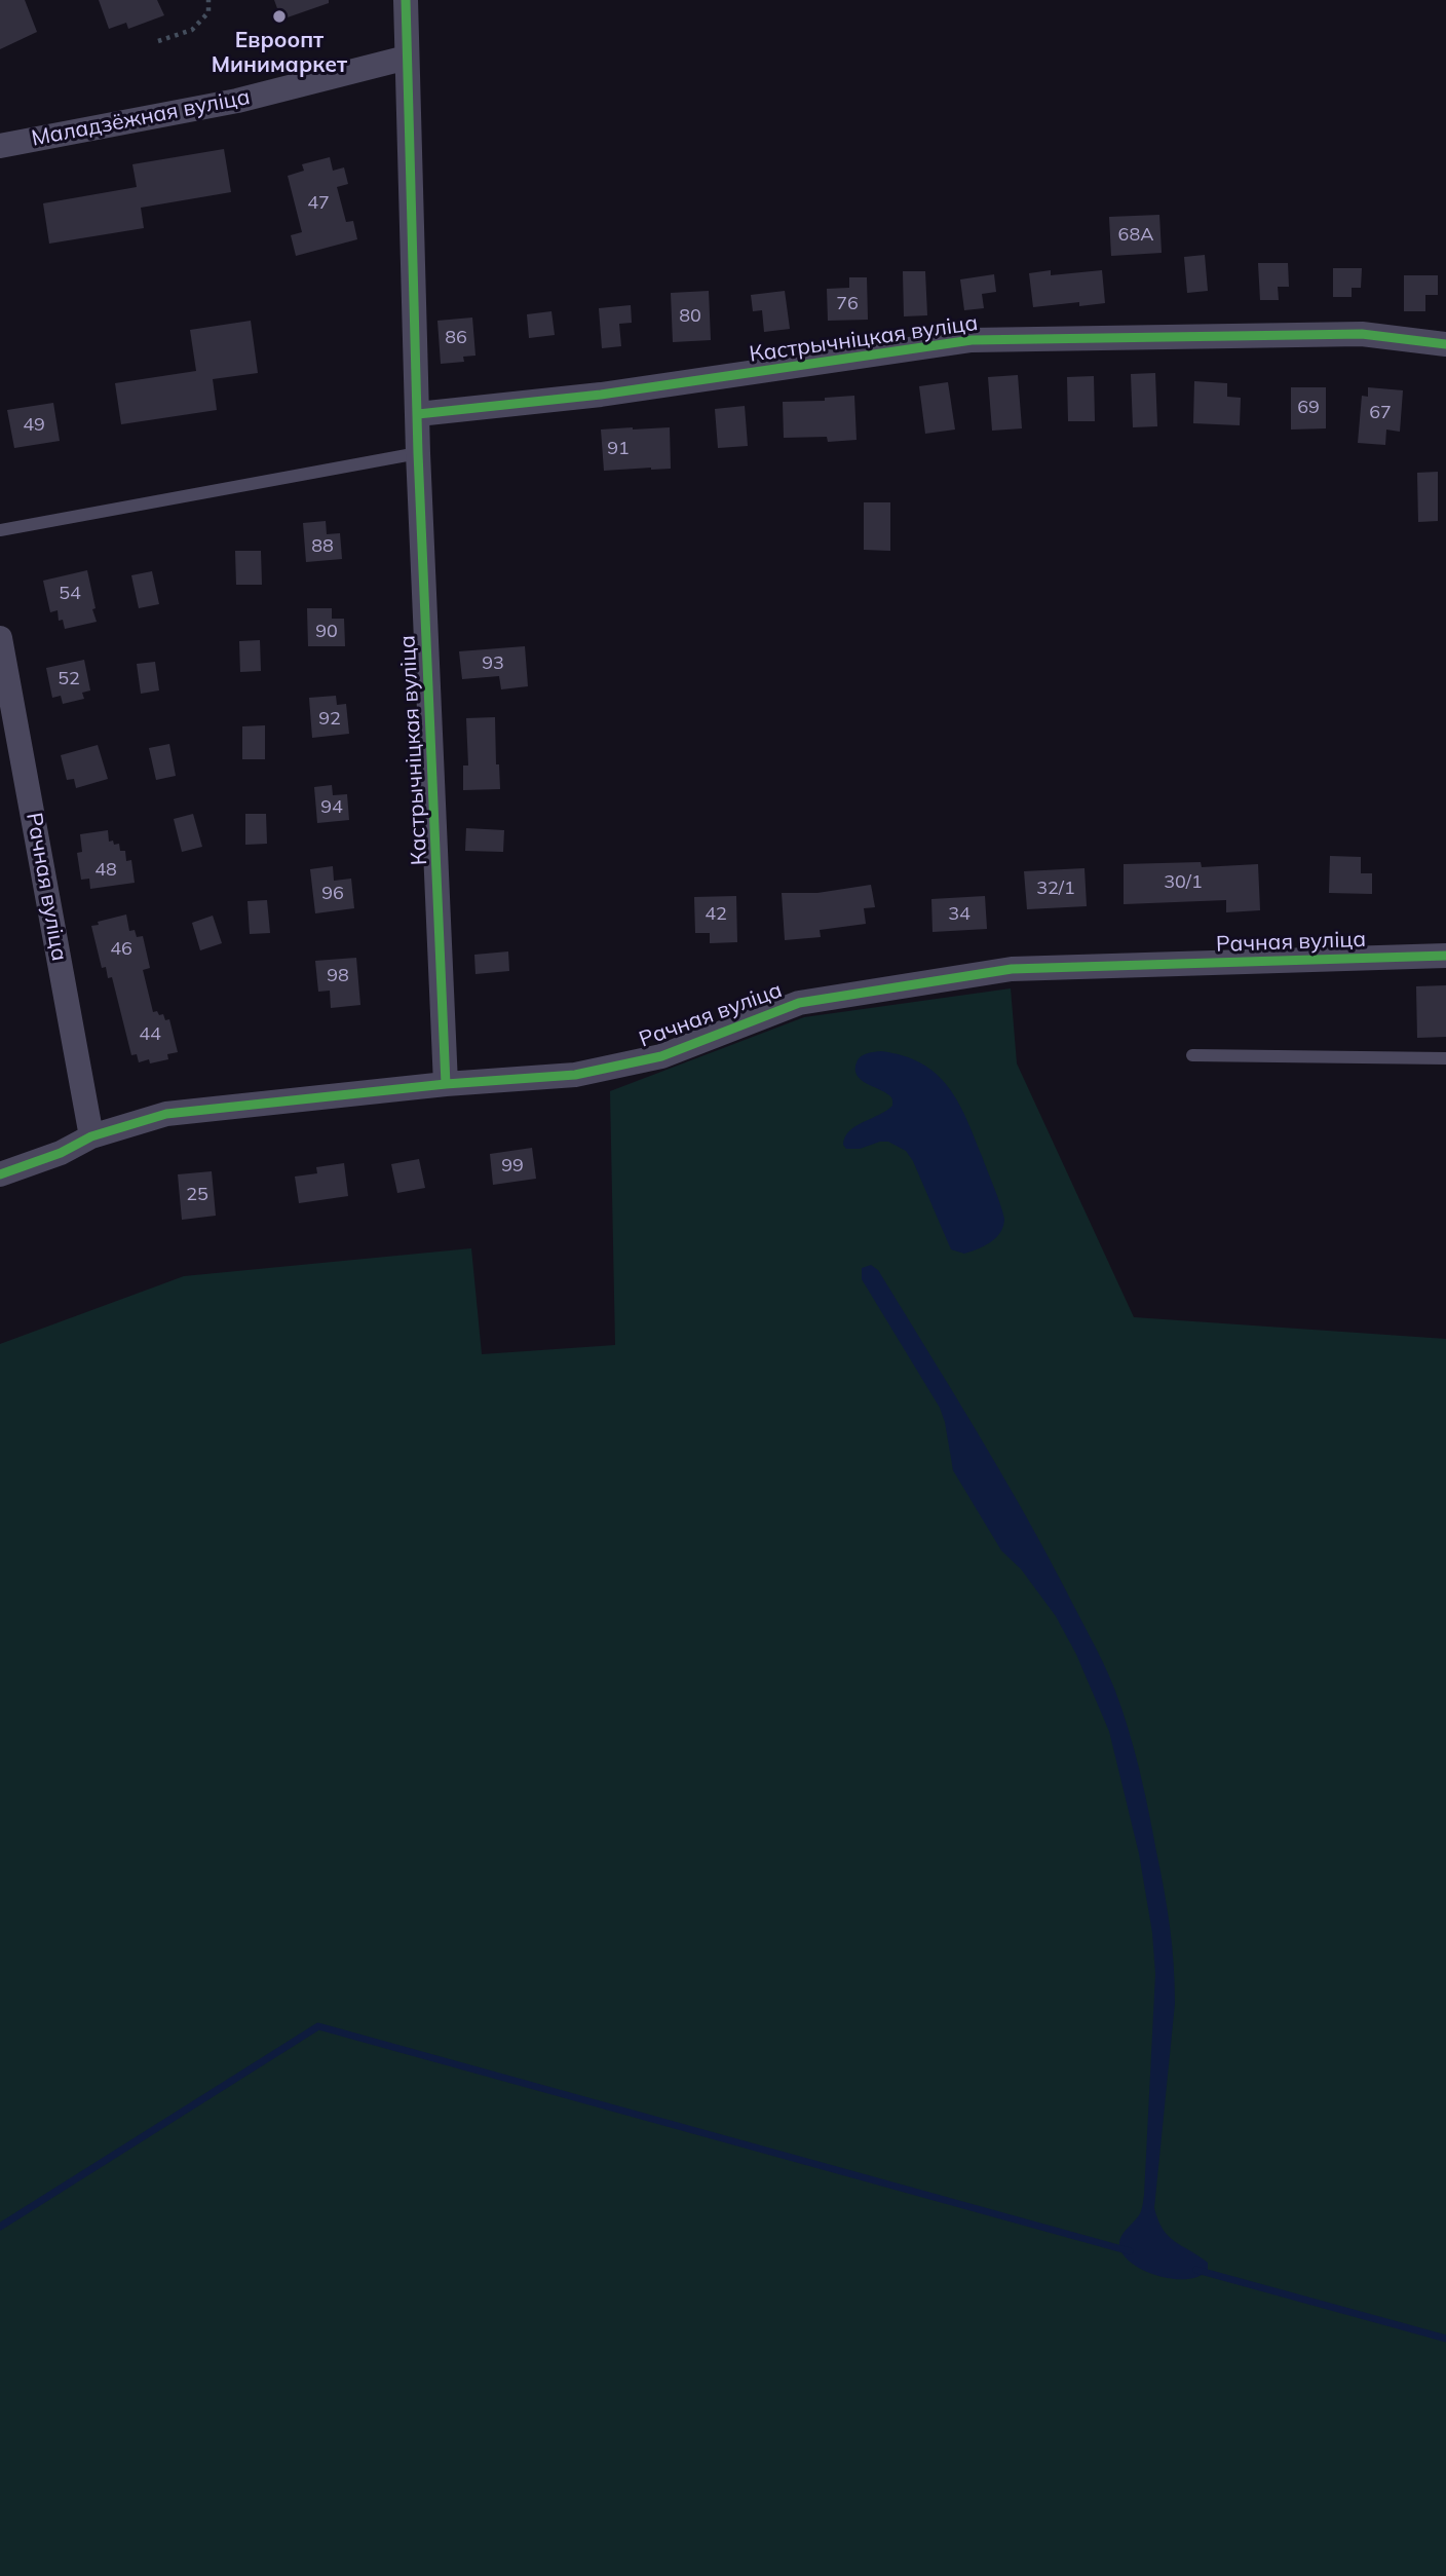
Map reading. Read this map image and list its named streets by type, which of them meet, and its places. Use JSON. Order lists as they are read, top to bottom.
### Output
{
  "streets": {
    "street": ["Маладзёжная вуліца", "Кастрычніцкая вуліца", "Рачная вуліца"]
  },
  "crossings": [
    ["Маладзёжная вуліца", "Кастрычніцкая вуліца"],
    ["Кастрычніцкая вуліца", "Рачная вуліца"]
  ],
  "places": ["Евроопт Минимаркет"],
  "house_numbers": [
    "47",
    "68А",
    "76",
    "80",
    "86",
    "69",
    "67",
    "49",
    "91",
    "88",
    "54",
    "90",
    "93",
    "52",
    "92",
    "94",
    "48",
    "30/1",
    "32/1",
    "96",
    "42",
    "34",
    "46",
    "98",
    "44",
    "99",
    "25"
  ]
}
